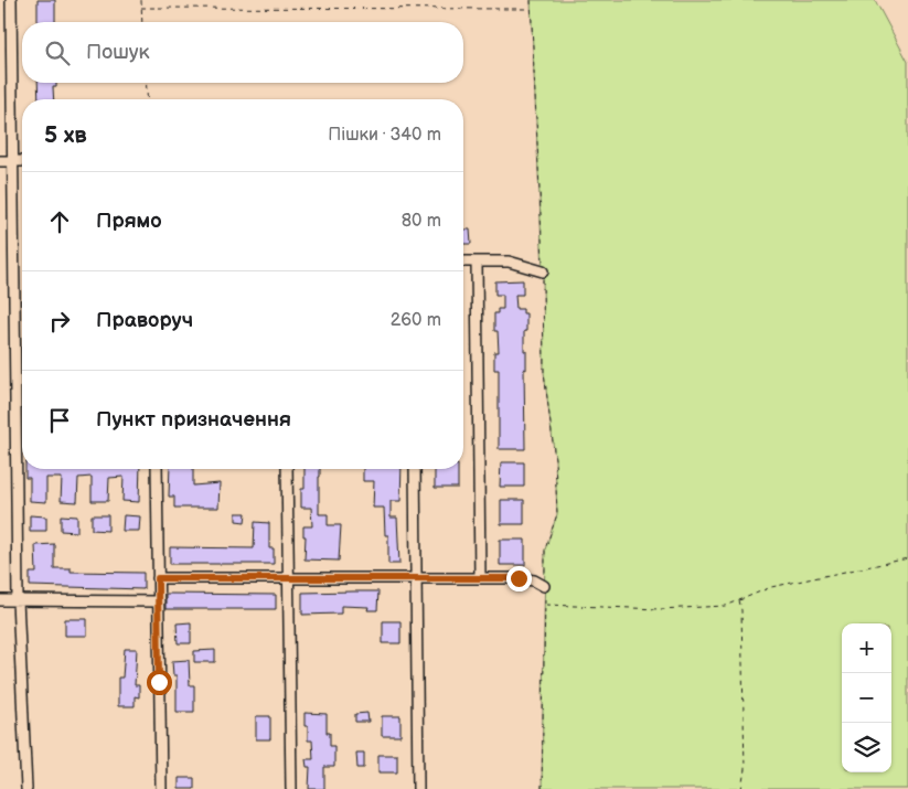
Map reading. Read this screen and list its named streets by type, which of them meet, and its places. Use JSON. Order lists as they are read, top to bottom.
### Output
{
  "page": {
    "search": "Пошук",
    "heading": ["5 хв", "Пішки · 340 m"],
    "list": [
      ["Прямо", "80 m"],
      ["Праворуч", "260 m"],
      "Пункт призначення"
    ],
    "map_buttons": ["+", "−"]
  }
}
